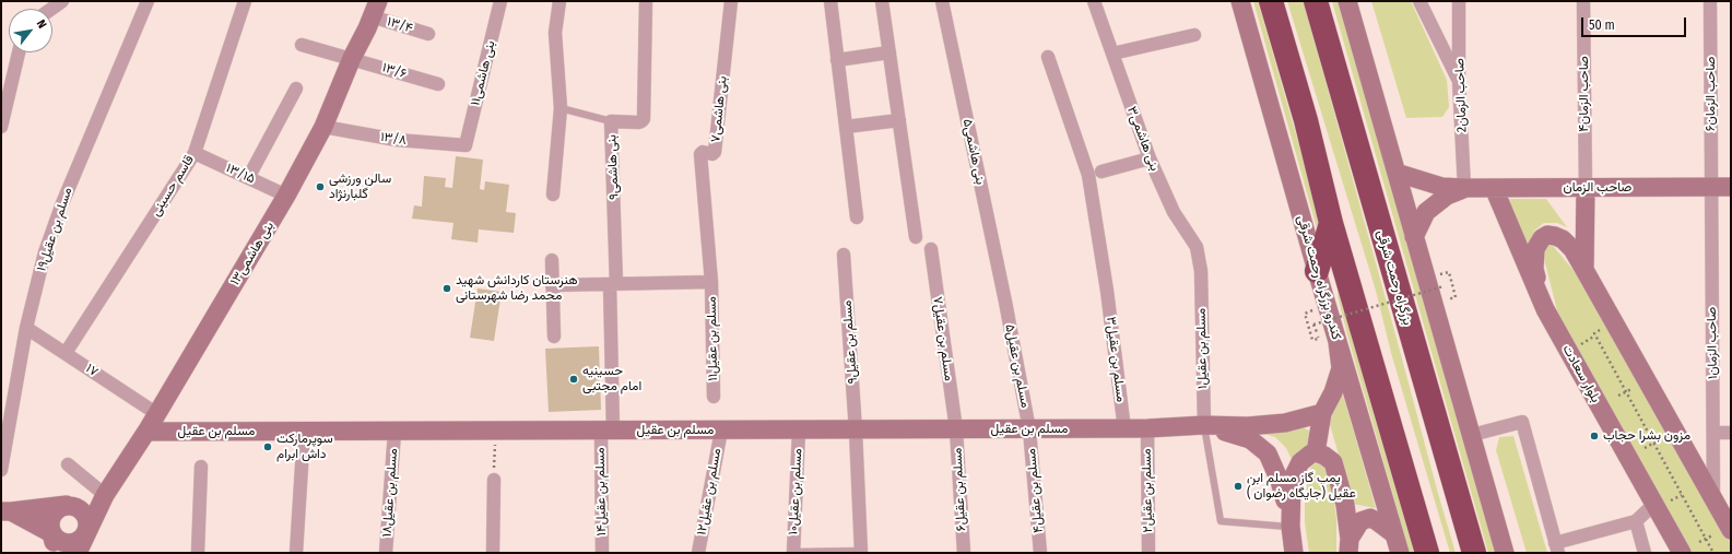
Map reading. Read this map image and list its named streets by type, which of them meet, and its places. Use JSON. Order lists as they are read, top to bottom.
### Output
{
  "streets": {
    "highway": ["بزرگراه رحمت شرقی"],
    "street": [
      "۱۳/۴",
      "۱۳/۶",
      "بنی هاشمی۱۱",
      "صاحب الزمان۴",
      "صاحب الزمان۶",
      "2صاحب الزمان",
      "بنی هاشمی۷",
      "۱۳/۸",
      "بنی هاشمی۳",
      "بنی هاشمی۵",
      "بنی هاشمی۹",
      "۱۳/۱۵",
      "قاسم حسینی",
      "صاحب الزمان",
      "مسلم بن عقیل۱۹",
      "بنی هاشمی۱۳",
      "کندرو بزرگراه رحمت شرقی",
      "مسلم بن عقیل۱۱",
      "مسلم بن عقیل۷",
      "مسلم بن عقیل۹",
      "صاحب الزمان۱",
      "مسلم بن عقیل۱",
      "مسلم بن عقیل۳",
      "مسلم بن عقیل۵",
      "۱۷",
      "بلوار سعادت",
      "مسلم بن عقیل",
      "مسلم بن عقیل۶",
      "مسلم بن عقیل۴",
      "مسلم بن عقیل۲",
      "مسلم بن عقیل۱۴",
      "مسلم بن عقیل۱۲",
      "مسلم بن عقیل۱۰",
      "مسلم بن عقیل۱۸"
    ]
  },
  "crossings": [
    ["۱۳/۴", "بنی هاشمی۱۳"],
    ["۱۳/۶", "بنی هاشمی۱۳"],
    ["بنی هاشمی۱۱", "۱۳/۸"],
    ["صاحب الزمان۴", "صاحب الزمان"],
    ["صاحب الزمان۶", "صاحب الزمان"],
    ["صاحب الزمان۶", "صاحب الزمان۱"],
    ["2صاحب الزمان", "صاحب الزمان"],
    ["بنی هاشمی۷", "مسلم بن عقیل۱۱"],
    ["۱۳/۸", "بنی هاشمی۱۳"],
    ["بنی هاشمی۳", "مسلم بن عقیل۱"],
    ["بنی هاشمی۵", "مسلم بن عقیل۵"],
    ["بنی هاشمی۹", "مسلم بن عقیل"],
    ["بنی هاشمی۹", "مسلم بن عقیل۱۴"],
    ["۱۳/۱۵", "قاسم حسینی"],
    ["۱۳/۱۵", "بنی هاشمی۱۳"],
    ["قاسم حسینی", "۱۷"],
    ["صاحب الزمان", "صاحب الزمان۱"],
    ["صاحب الزمان", "بلوار سعادت"],
    ["مسلم بن عقیل۱۹", "۱۷"],
    ["بنی هاشمی۱۳", "۱۷"],
    ["بنی هاشمی۱۳", "مسلم بن عقیل"],
    ["مسلم بن عقیل۷", "مسلم بن عقیل"],
    ["مسلم بن عقیل۷", "مسلم بن عقیل۶"],
    ["مسلم بن عقیل۹", "مسلم بن عقیل"],
    ["مسلم بن عقیل۱", "مسلم بن عقیل"],
    ["مسلم بن عقیل۳", "مسلم بن عقیل"],
    ["مسلم بن عقیل۵", "مسلم بن عقیل"],
    ["مسلم بن عقیل۵", "مسلم بن عقیل۴"],
    ["مسلم بن عقیل", "مسلم بن عقیل۶"],
    ["مسلم بن عقیل", "مسلم بن عقیل۴"],
    ["مسلم بن عقیل", "مسلم بن عقیل۲"],
    ["مسلم بن عقیل", "مسلم بن عقیل۱۴"],
    ["مسلم بن عقیل", "مسلم بن عقیل۱۲"],
    ["مسلم بن عقیل", "مسلم بن عقیل۱۰"],
    ["مسلم بن عقیل", "مسلم بن عقیل۱۸"]
  ],
  "places": [
    "سالن ورزشی گلبارنژاد",
    "هنرستان کاردانش شهید محمد رضا شهرستانی",
    "حسینیه امام مجتبی",
    "مزون بشرا حجاب",
    "سوپرمارکت داش ابرام",
    "پمپ گاز مسلم ابن عقیل (جایگاه رضوان )"
  ],
  "scale_bar": "50 m",
  "north": "top right"
}
